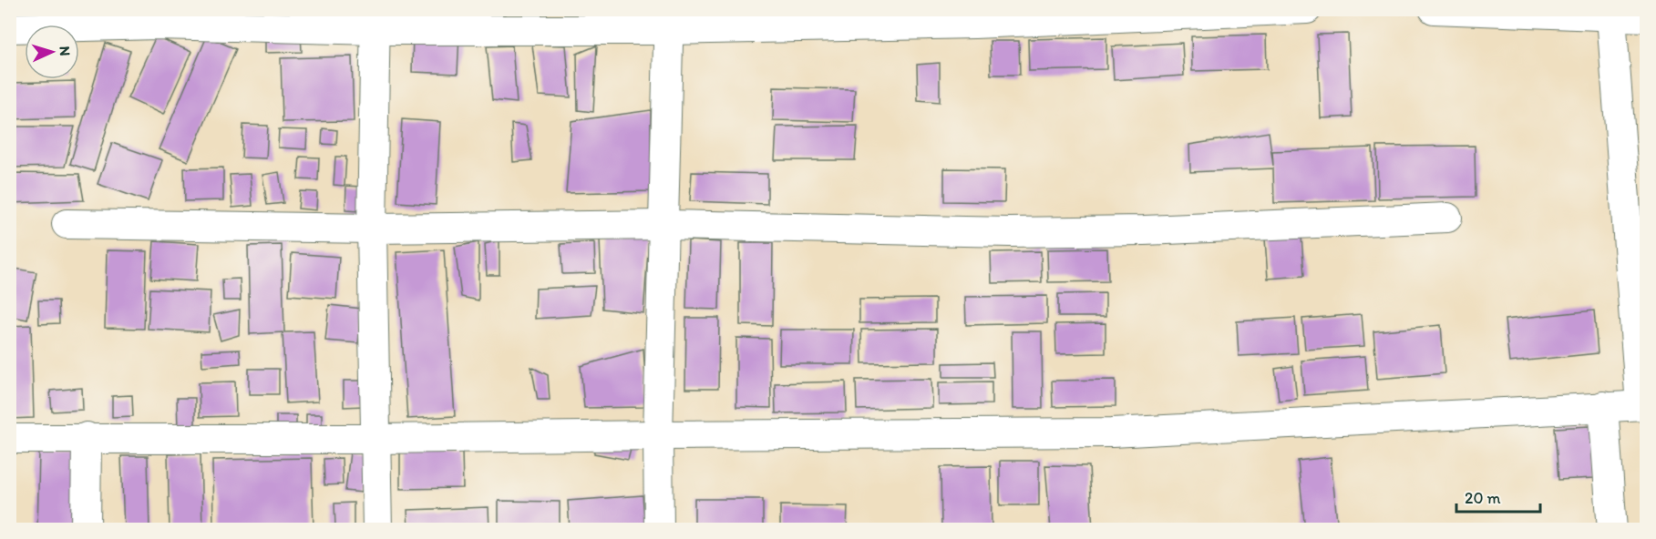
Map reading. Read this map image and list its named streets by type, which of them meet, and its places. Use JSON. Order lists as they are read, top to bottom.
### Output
{
  "scale_bar": "20 m",
  "north": "right"
}
